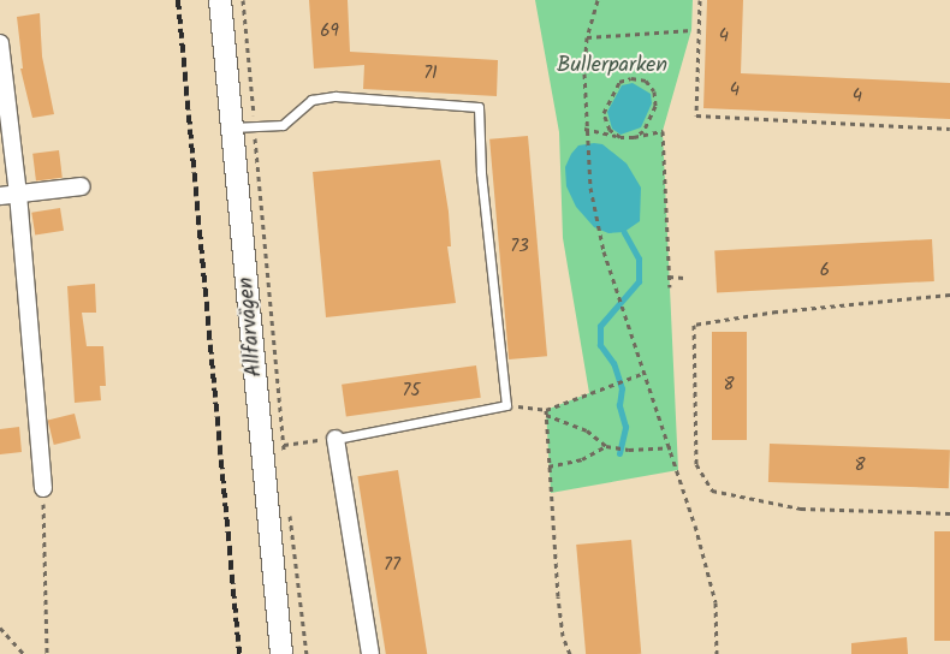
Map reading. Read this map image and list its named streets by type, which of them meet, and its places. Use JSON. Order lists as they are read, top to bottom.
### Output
{
  "streets": {
    "street": ["Allfarvägen"]
  },
  "parks": ["Bullerparken"],
  "house_numbers": [
    "69",
    "4",
    "71",
    "4",
    "4",
    "73",
    "6",
    "8",
    "75",
    "8",
    "77"
  ]
}
